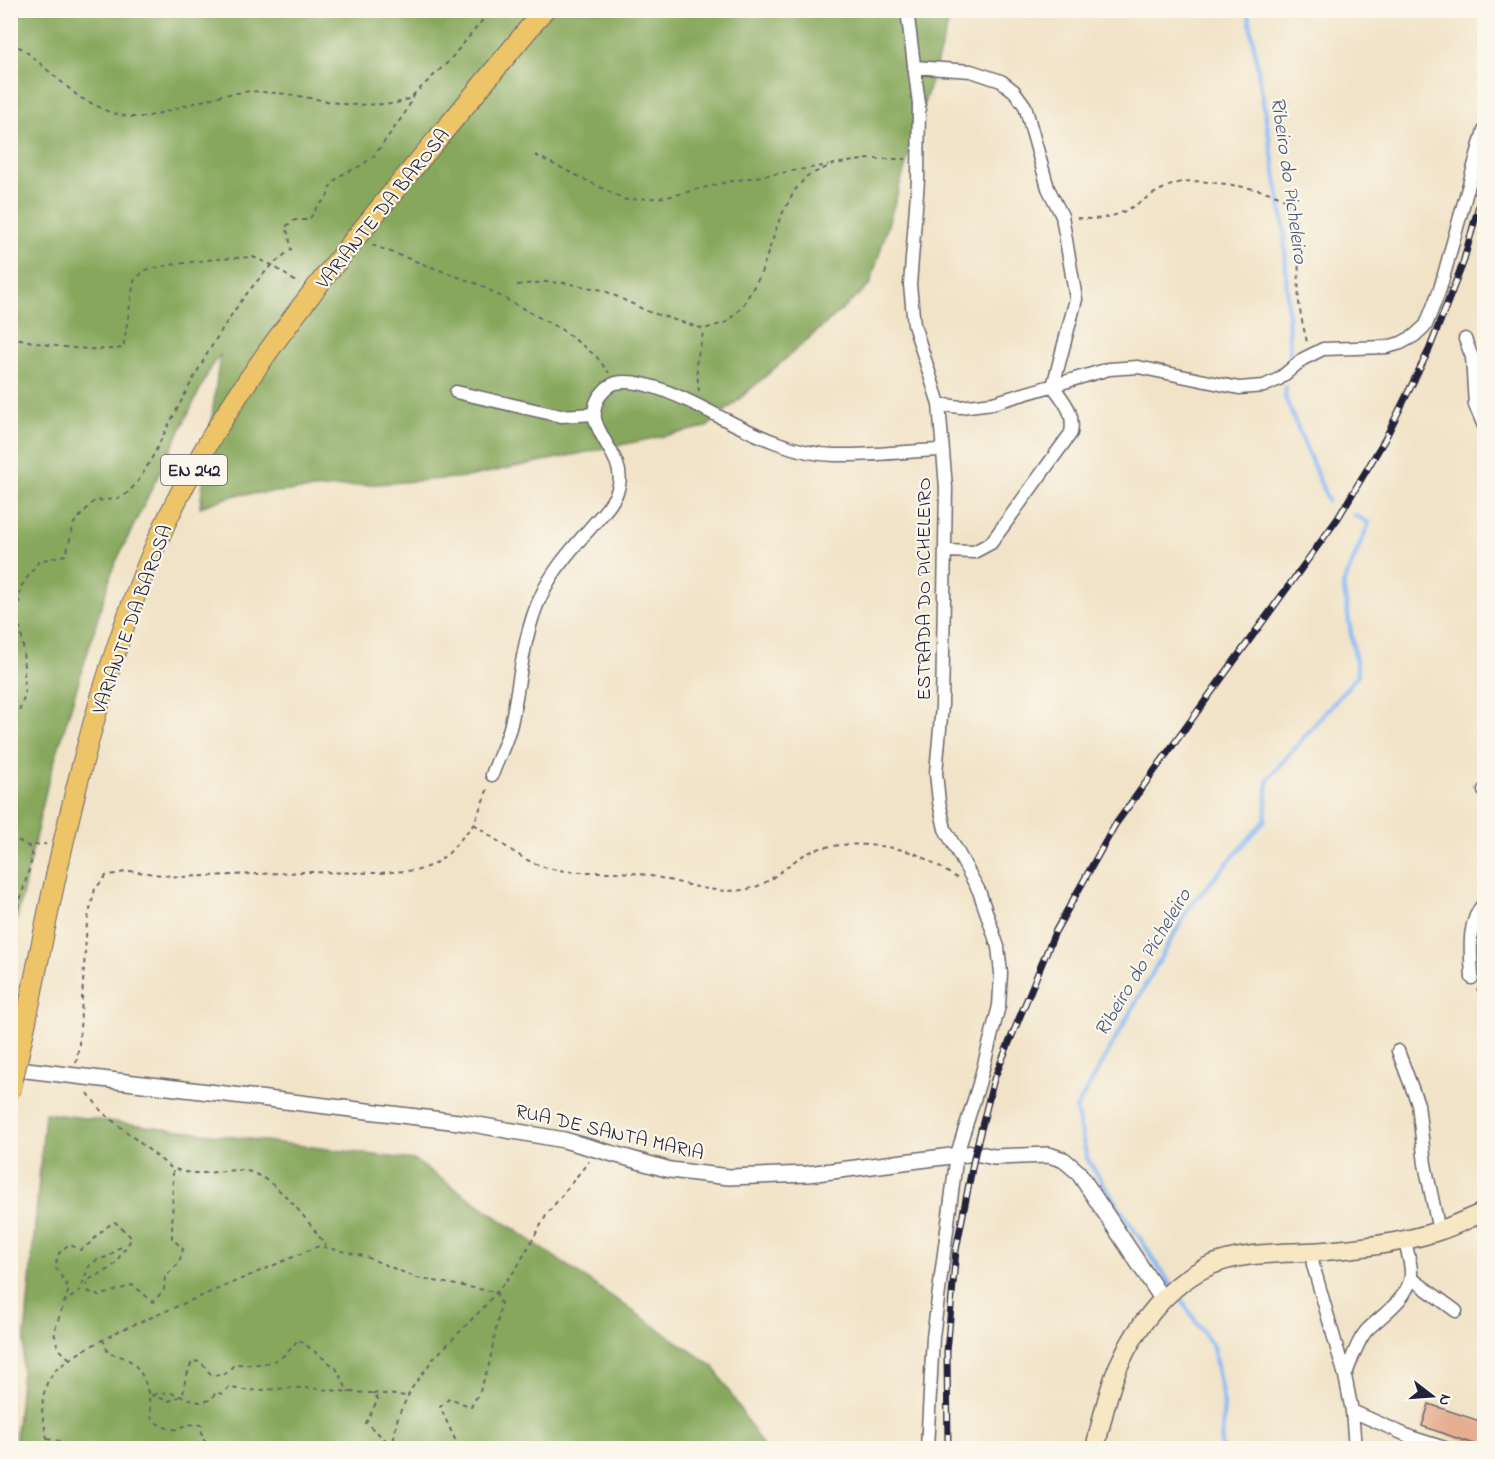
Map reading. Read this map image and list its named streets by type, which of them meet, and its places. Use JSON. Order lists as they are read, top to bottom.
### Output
{
  "streets": {
    "main road": ["VARIANTE DA BAROSA", "EN 242"],
    "street": ["ESTRADA DO PICHELEIRO", "RUA DE SANTA MARIA"]
  },
  "crossings": [
    ["ESTRADA DO PICHELEIRO", "RUA DE SANTA MARIA"]
  ],
  "water": ["Ribeiro do Picheleiro"],
  "north": "right"
}
